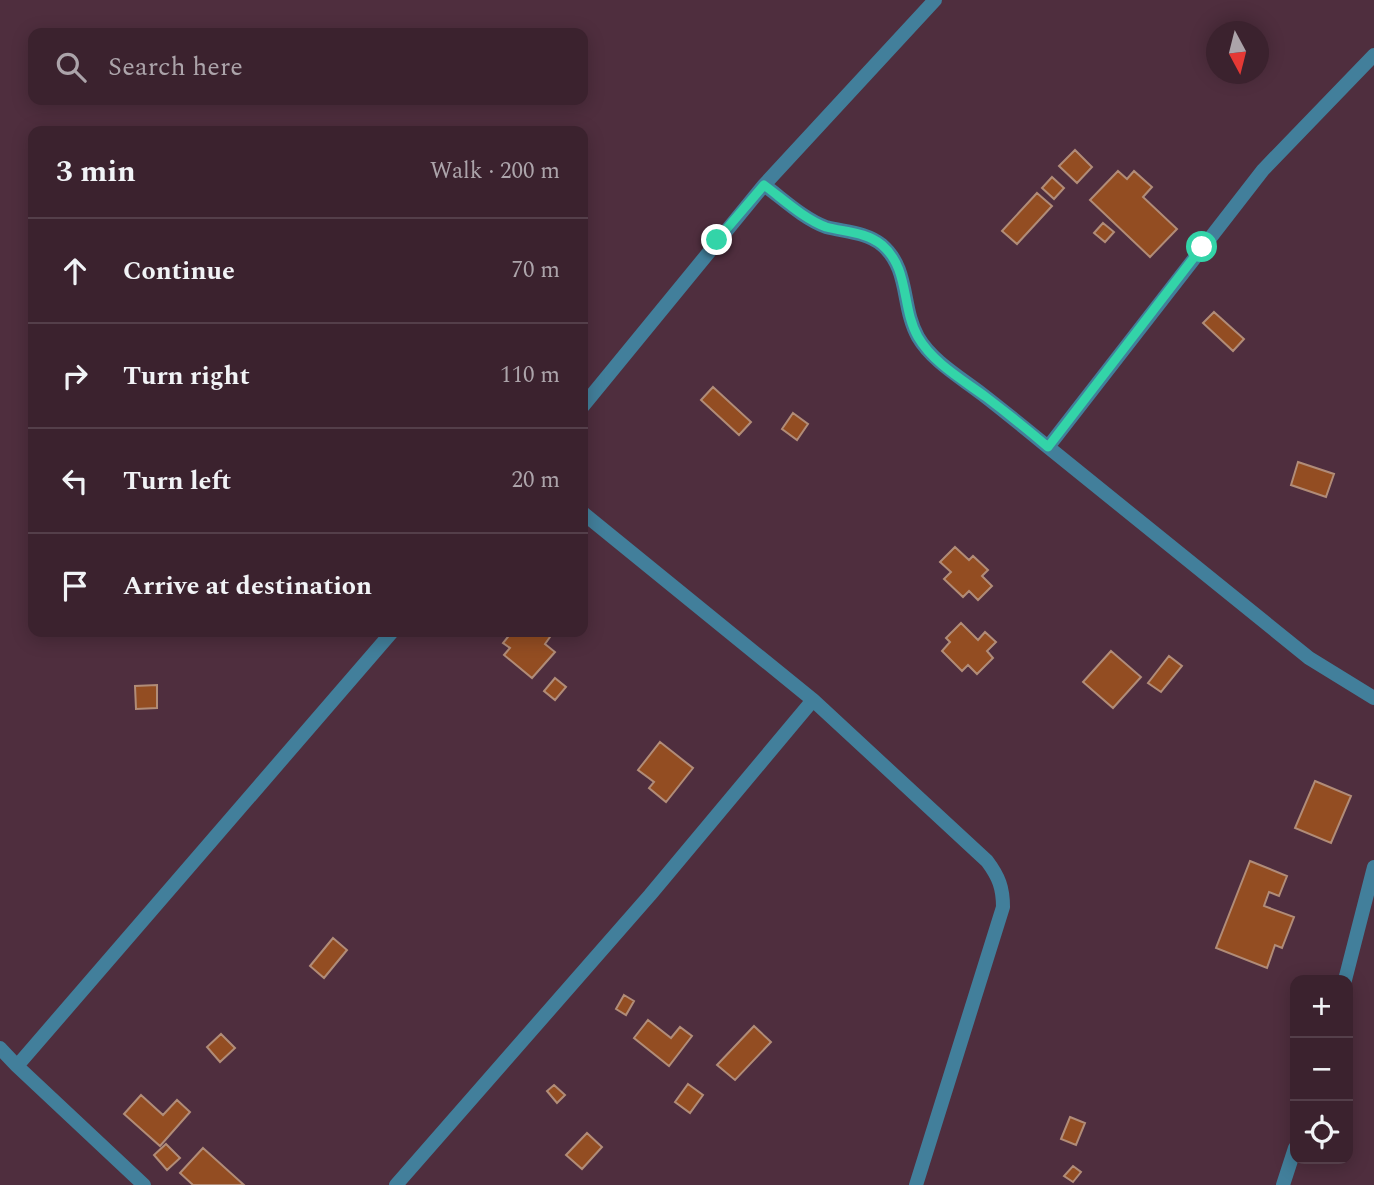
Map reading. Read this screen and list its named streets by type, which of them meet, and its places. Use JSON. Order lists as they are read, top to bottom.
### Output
{
  "north": "bottom",
  "page": {
    "search": "Search here",
    "heading": ["3 min", "Walk · 200 m"],
    "list": [
      ["Continue", "70 m"],
      ["Turn right", "110 m"],
      ["Turn left", "20 m"],
      "Arrive at destination"
    ],
    "map_buttons": ["+", "−"]
  }
}
